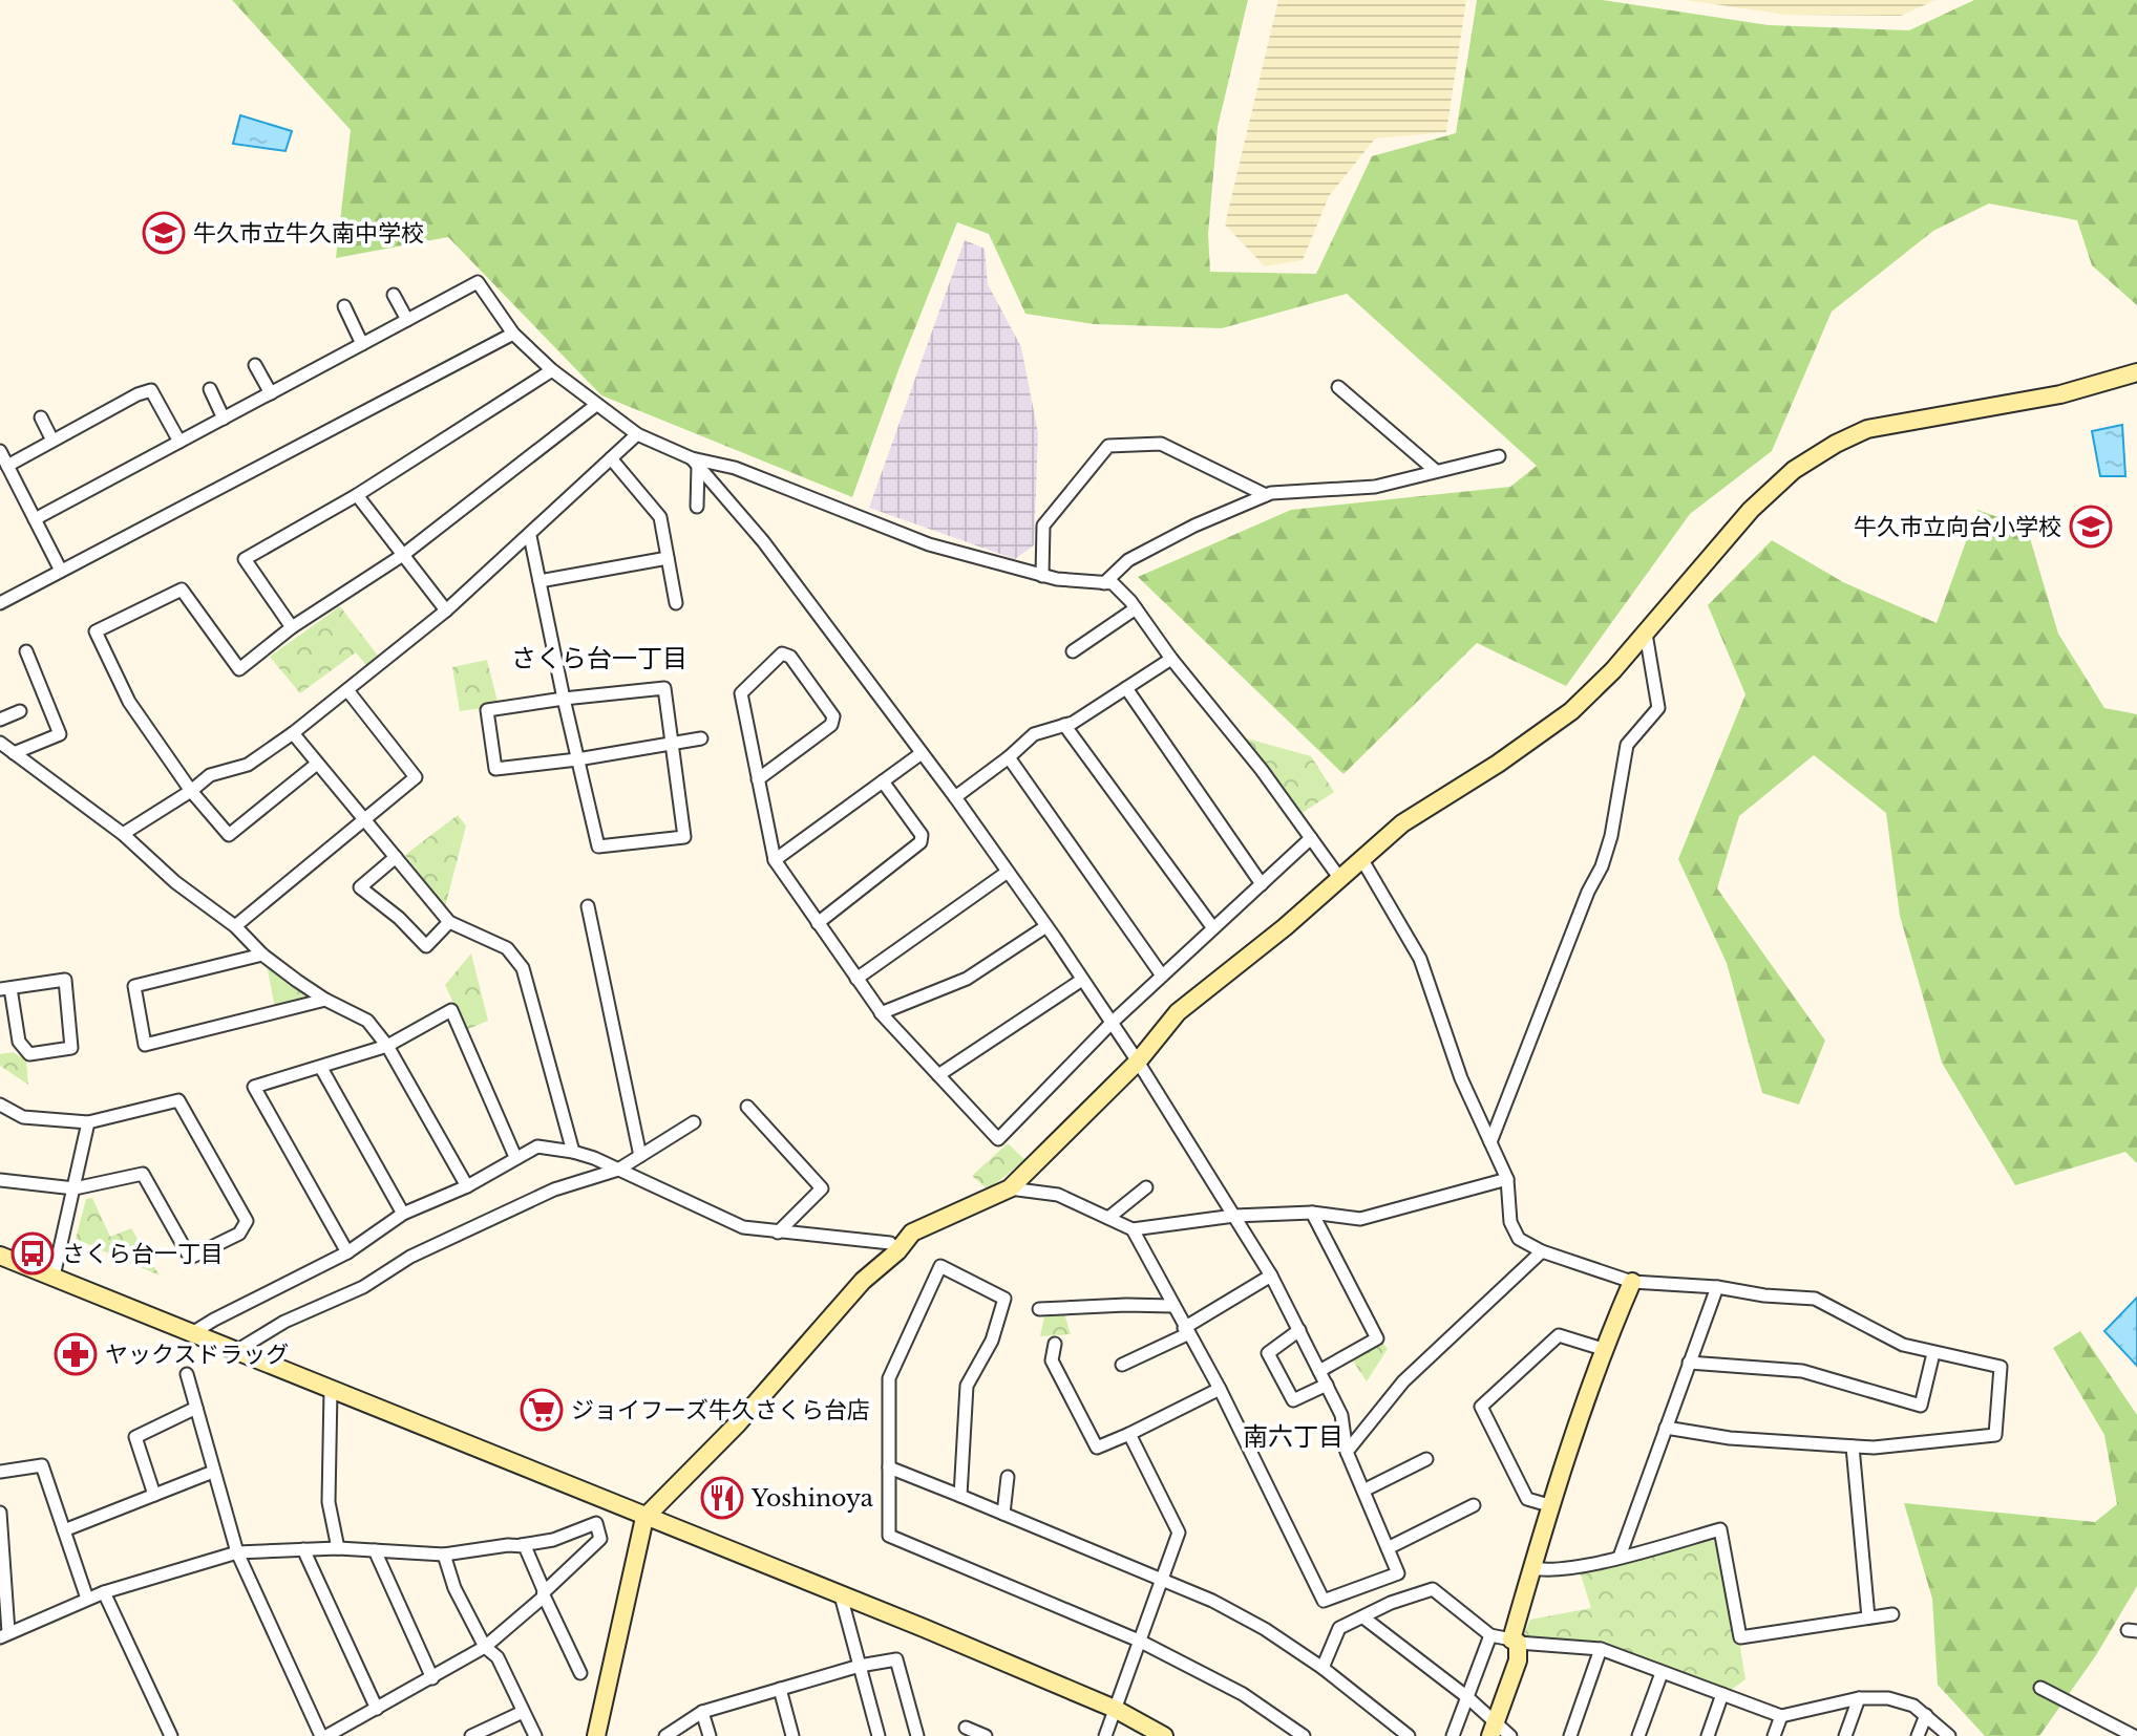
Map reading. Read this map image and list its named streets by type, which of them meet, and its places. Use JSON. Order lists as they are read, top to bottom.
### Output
{
  "districts": ["さくら台一丁目", "南六丁目"],
  "places": {
    "school or university": ["牛久市立牛久南中学校", "牛久市立向台小学校"],
    "bus stop": ["さくら台一丁目"],
    "pharmacy": ["ヤックスドラッグ"],
    "supermarket": ["ジョイフーズ牛久さくら台店"],
    "restaurant": ["Yoshinoya"]
  }
}
